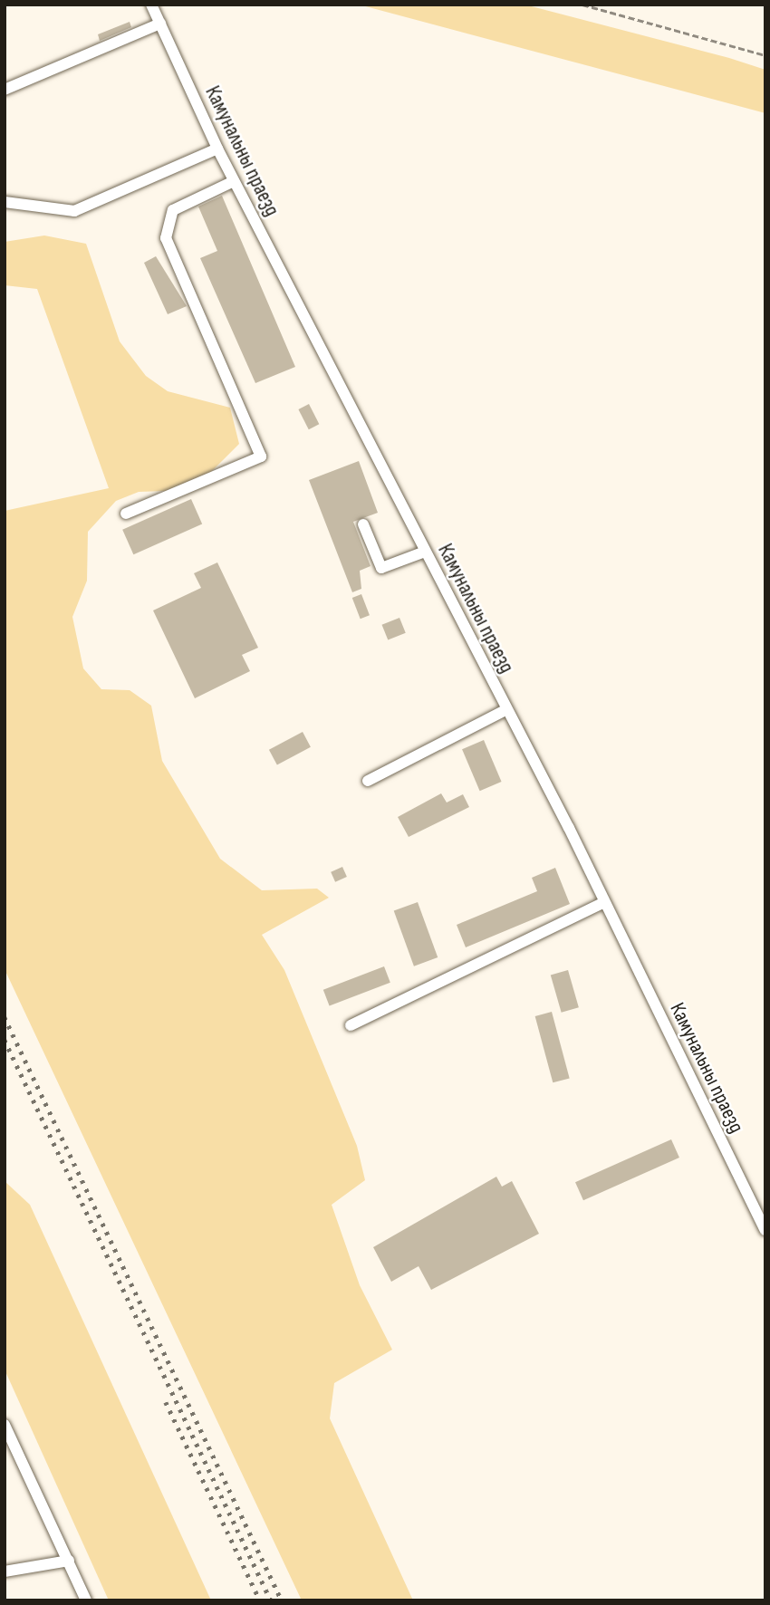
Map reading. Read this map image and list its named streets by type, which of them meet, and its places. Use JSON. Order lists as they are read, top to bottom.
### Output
{
  "streets": {
    "street": ["Камунальны праезд"]
  }
}
